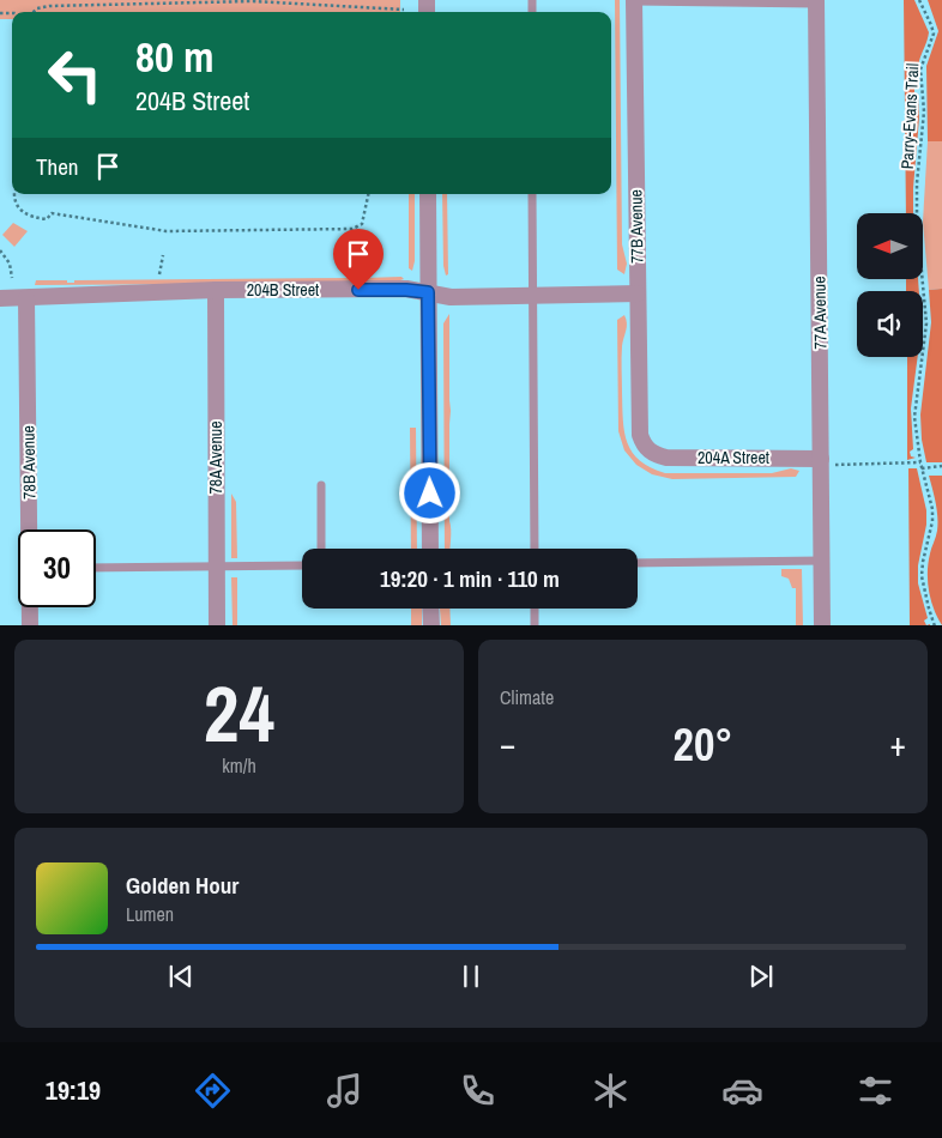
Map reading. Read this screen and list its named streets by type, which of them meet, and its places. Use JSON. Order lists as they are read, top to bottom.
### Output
{
  "streets": {
    "street": [
      "77B Avenue",
      "204B Street",
      "77A Avenue",
      "78A Avenue",
      "204A Street",
      "78B Avenue"
    ],
    "path": ["Parry-Evans Trail"]
  },
  "crossings": [
    ["77B Avenue", "204B Street"],
    ["77B Avenue", "204A Street"],
    ["204B Street", "78A Avenue"],
    ["204B Street", "78B Avenue"],
    ["77A Avenue", "204A Street"]
  ],
  "north": "left",
  "page": {
    "turn": ["80 m", "204B Street"],
    "then": "Then",
    "limit": "30",
    "trip": "19:20 · 1 min · 110 m",
    "tile": [
      ["24", "km/h"],
      "Climate"
    ],
    "heat": ["−", "20°", "+"],
    "song": ["Golden Hour", "Lumen"],
    "tabs": "19:19"
  }
}
